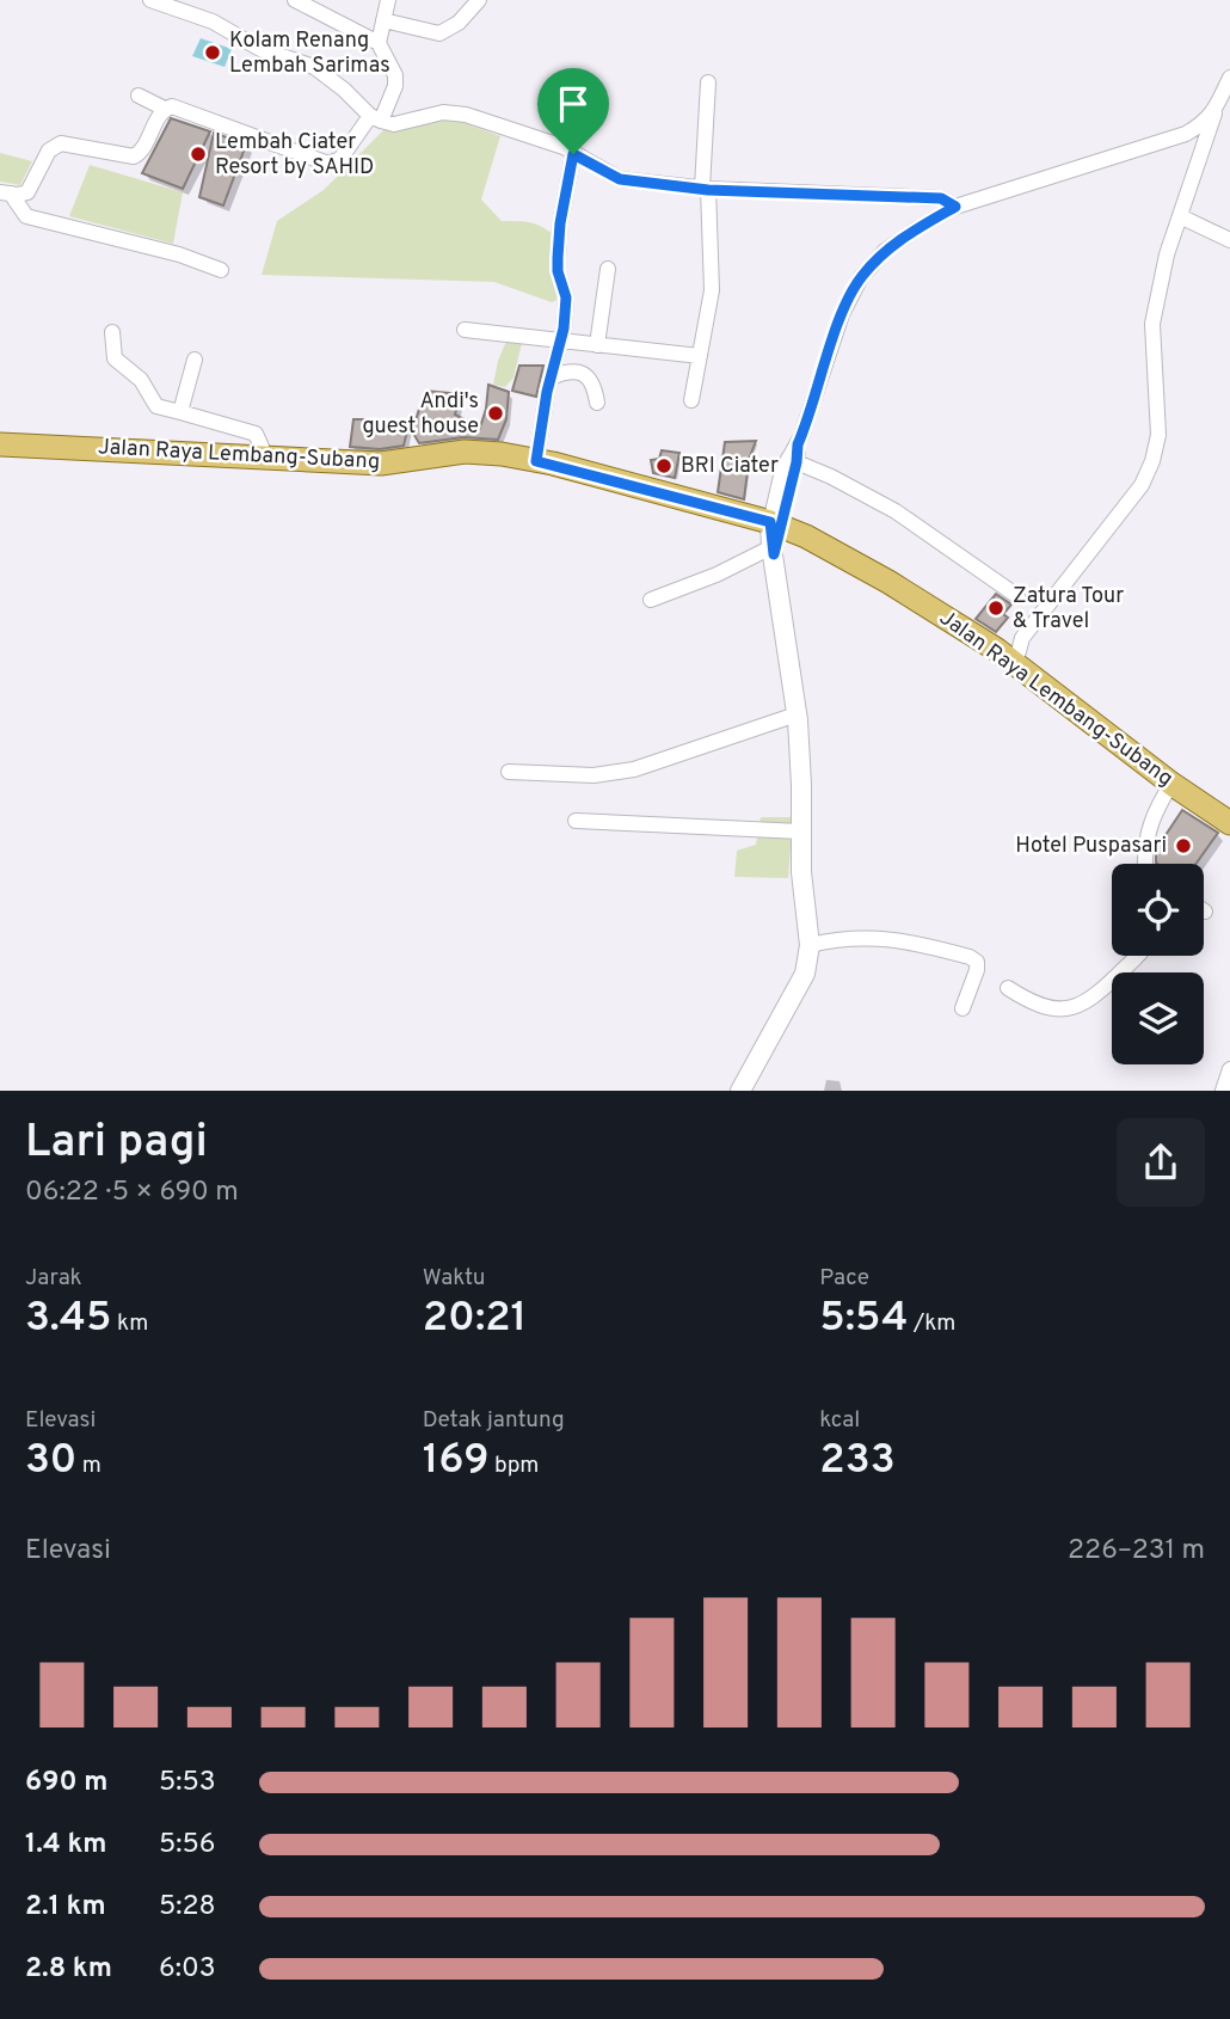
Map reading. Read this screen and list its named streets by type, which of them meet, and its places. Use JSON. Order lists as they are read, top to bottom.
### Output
{
  "streets": {
    "main road": ["Jalan Raya Lembang-Subang"]
  },
  "places": [
    "Kolam Renang Lembah Sarimas",
    "Lembah Ciater Resort by SAHID",
    "Andi's guest house",
    "BRI Ciater",
    "Zatura Tour & Travel",
    "Hotel Puspasari"
  ],
  "page": {
    "heading": ["Lari pagi", "06:22 · 5 × 690 m"],
    "stats": [
      ["Jarak", "3.45 km"],
      ["Waktu", "20:21"],
      ["Pace", "5:54 /km"],
      ["Elevasi", "30 m"],
      ["Detak jantung", "169 bpm"],
      ["kcal", "233"]
    ],
    "chart": ["Elevasi", "226–231 m"],
    "list": [
      {
        "name": "690 m",
        "note": "5:53"
      },
      {
        "name": "1.4 km",
        "note": "5:56"
      },
      {
        "name": "2.1 km",
        "note": "5:28"
      },
      {
        "name": "2.8 km",
        "note": "6:03"
      }
    ]
  }
}
